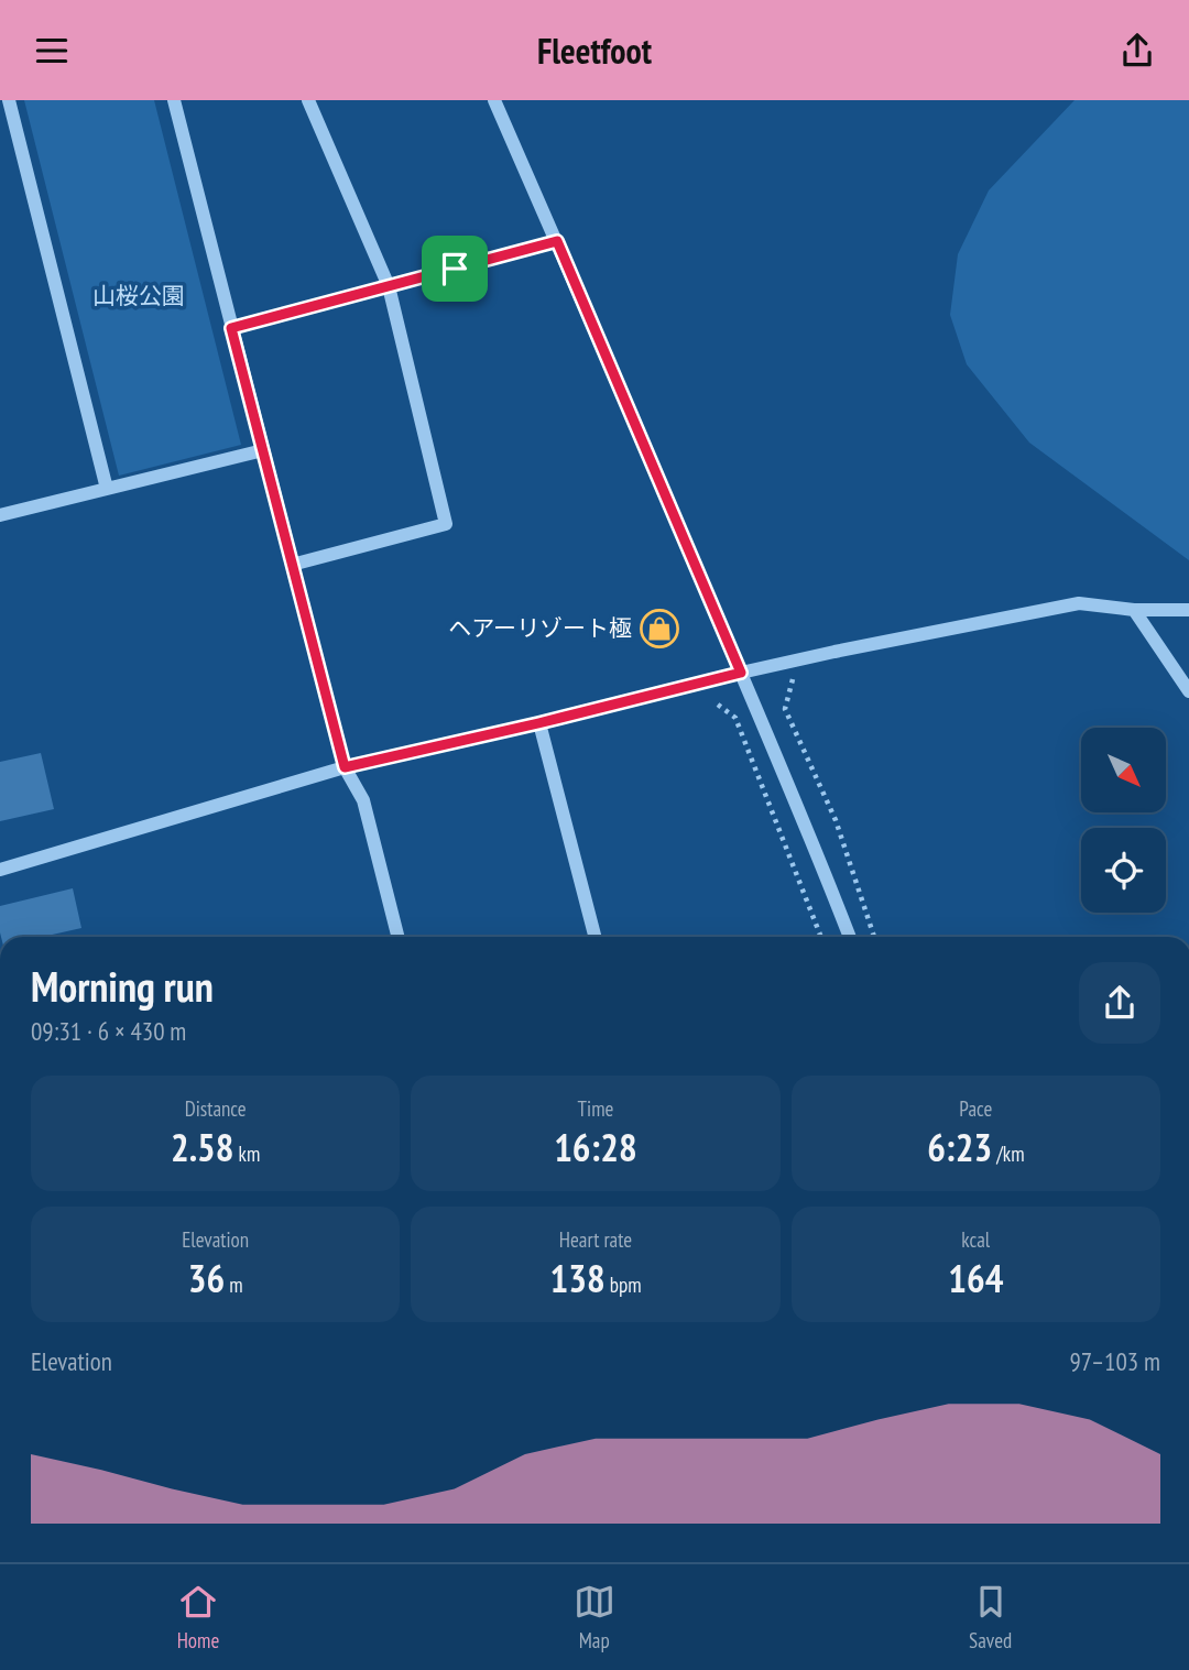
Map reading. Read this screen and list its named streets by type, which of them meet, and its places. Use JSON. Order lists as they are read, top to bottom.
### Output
{
  "parks": ["山桜公園"],
  "places": {
    "shop": ["ヘアーリゾート極"]
  },
  "north": "bottom right",
  "page": {
    "header": "Fleetfoot",
    "heading": ["Morning run", "09:31 · 6 × 430 m"],
    "stats": [
      ["Distance", "2.58 km"],
      ["Time", "16:28"],
      ["Pace", "6:23 /km"],
      ["Elevation", "36 m"],
      ["Heart rate", "138 bpm"],
      ["kcal", "164"]
    ],
    "chart": ["Elevation", "97–103 m"],
    "tabs": ["Home", "Map", "Saved"]
  }
}
